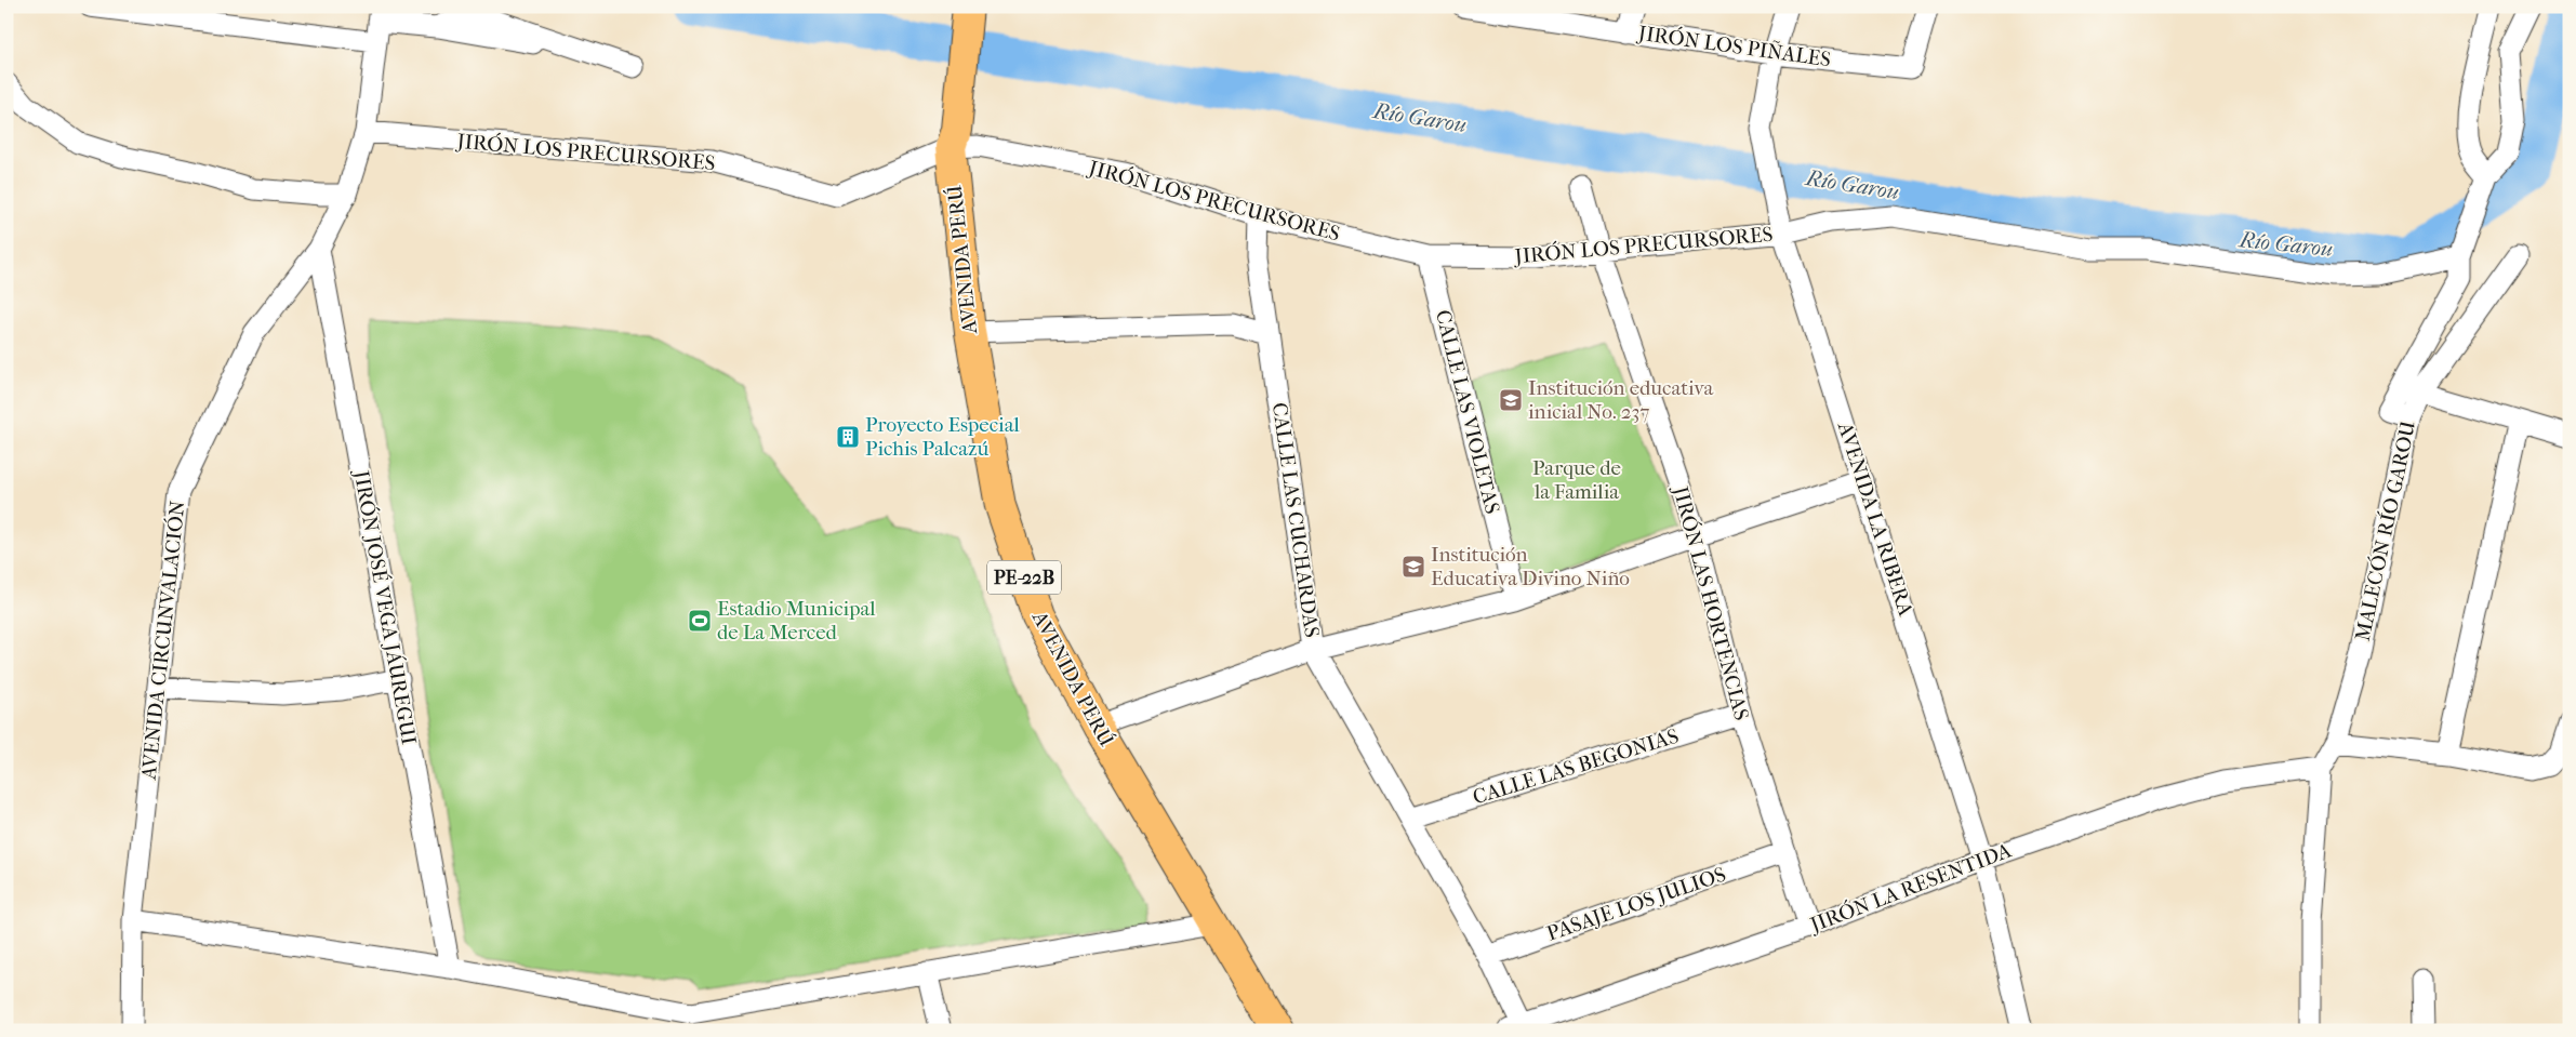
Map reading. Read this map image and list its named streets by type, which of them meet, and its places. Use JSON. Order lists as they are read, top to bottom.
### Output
{
  "streets": {
    "highway": ["AVENIDA PERÚ", "PE-22B"],
    "street": [
      "JIRÓN LOS PIÑALES",
      "JIRÓN LOS PRECURSORES",
      "CALLE LAS VIOLETAS",
      "AVENIDA LA RIBERA",
      "CALLE LAS CUCHARDAS",
      "MALECÓN RÍO GAROU",
      "JIRÓN LAS HORTENCIAS",
      "JIRÓN JOSÉ VEGA JÁUREGUI",
      "AVENIDA CIRCUNVALACIÓN",
      "CALLE LAS BEGONIAS",
      "JIRÓN LA RESENTIDA",
      "PASAJE LOS JULIOS"
    ]
  },
  "crossings": [
    ["JIRÓN LOS PIÑALES", "AVENIDA LA RIBERA"],
    ["JIRÓN LOS PRECURSORES", "AVENIDA PERÚ"],
    ["JIRÓN LOS PRECURSORES", "CALLE LAS VIOLETAS"],
    ["JIRÓN LOS PRECURSORES", "AVENIDA LA RIBERA"],
    ["JIRÓN LOS PRECURSORES", "CALLE LAS CUCHARDAS"],
    ["JIRÓN LOS PRECURSORES", "JIRÓN LAS HORTENCIAS"],
    ["JIRÓN LOS PRECURSORES", "AVENIDA CIRCUNVALACIÓN"],
    ["AVENIDA LA RIBERA", "JIRÓN LA RESENTIDA"],
    ["CALLE LAS CUCHARDAS", "CALLE LAS BEGONIAS"],
    ["CALLE LAS CUCHARDAS", "JIRÓN LA RESENTIDA"],
    ["CALLE LAS CUCHARDAS", "PASAJE LOS JULIOS"],
    ["MALECÓN RÍO GAROU", "JIRÓN LA RESENTIDA"],
    ["JIRÓN LAS HORTENCIAS", "CALLE LAS BEGONIAS"],
    ["JIRÓN LAS HORTENCIAS", "JIRÓN LA RESENTIDA"],
    ["JIRÓN LAS HORTENCIAS", "PASAJE LOS JULIOS"],
    ["JIRÓN JOSÉ VEGA JÁUREGUI", "AVENIDA CIRCUNVALACIÓN"]
  ],
  "water": ["Río Garou"],
  "parks": ["Parque de la Familia"],
  "places": {
    "school or university": ["Institución educativa inicial No. 237", "Institución Educativa Divino Niño"],
    "building": ["Proyecto Especial Pichis Palcazú"],
    "sports": ["Estadio Municipal de La Merced"]
  }
}
